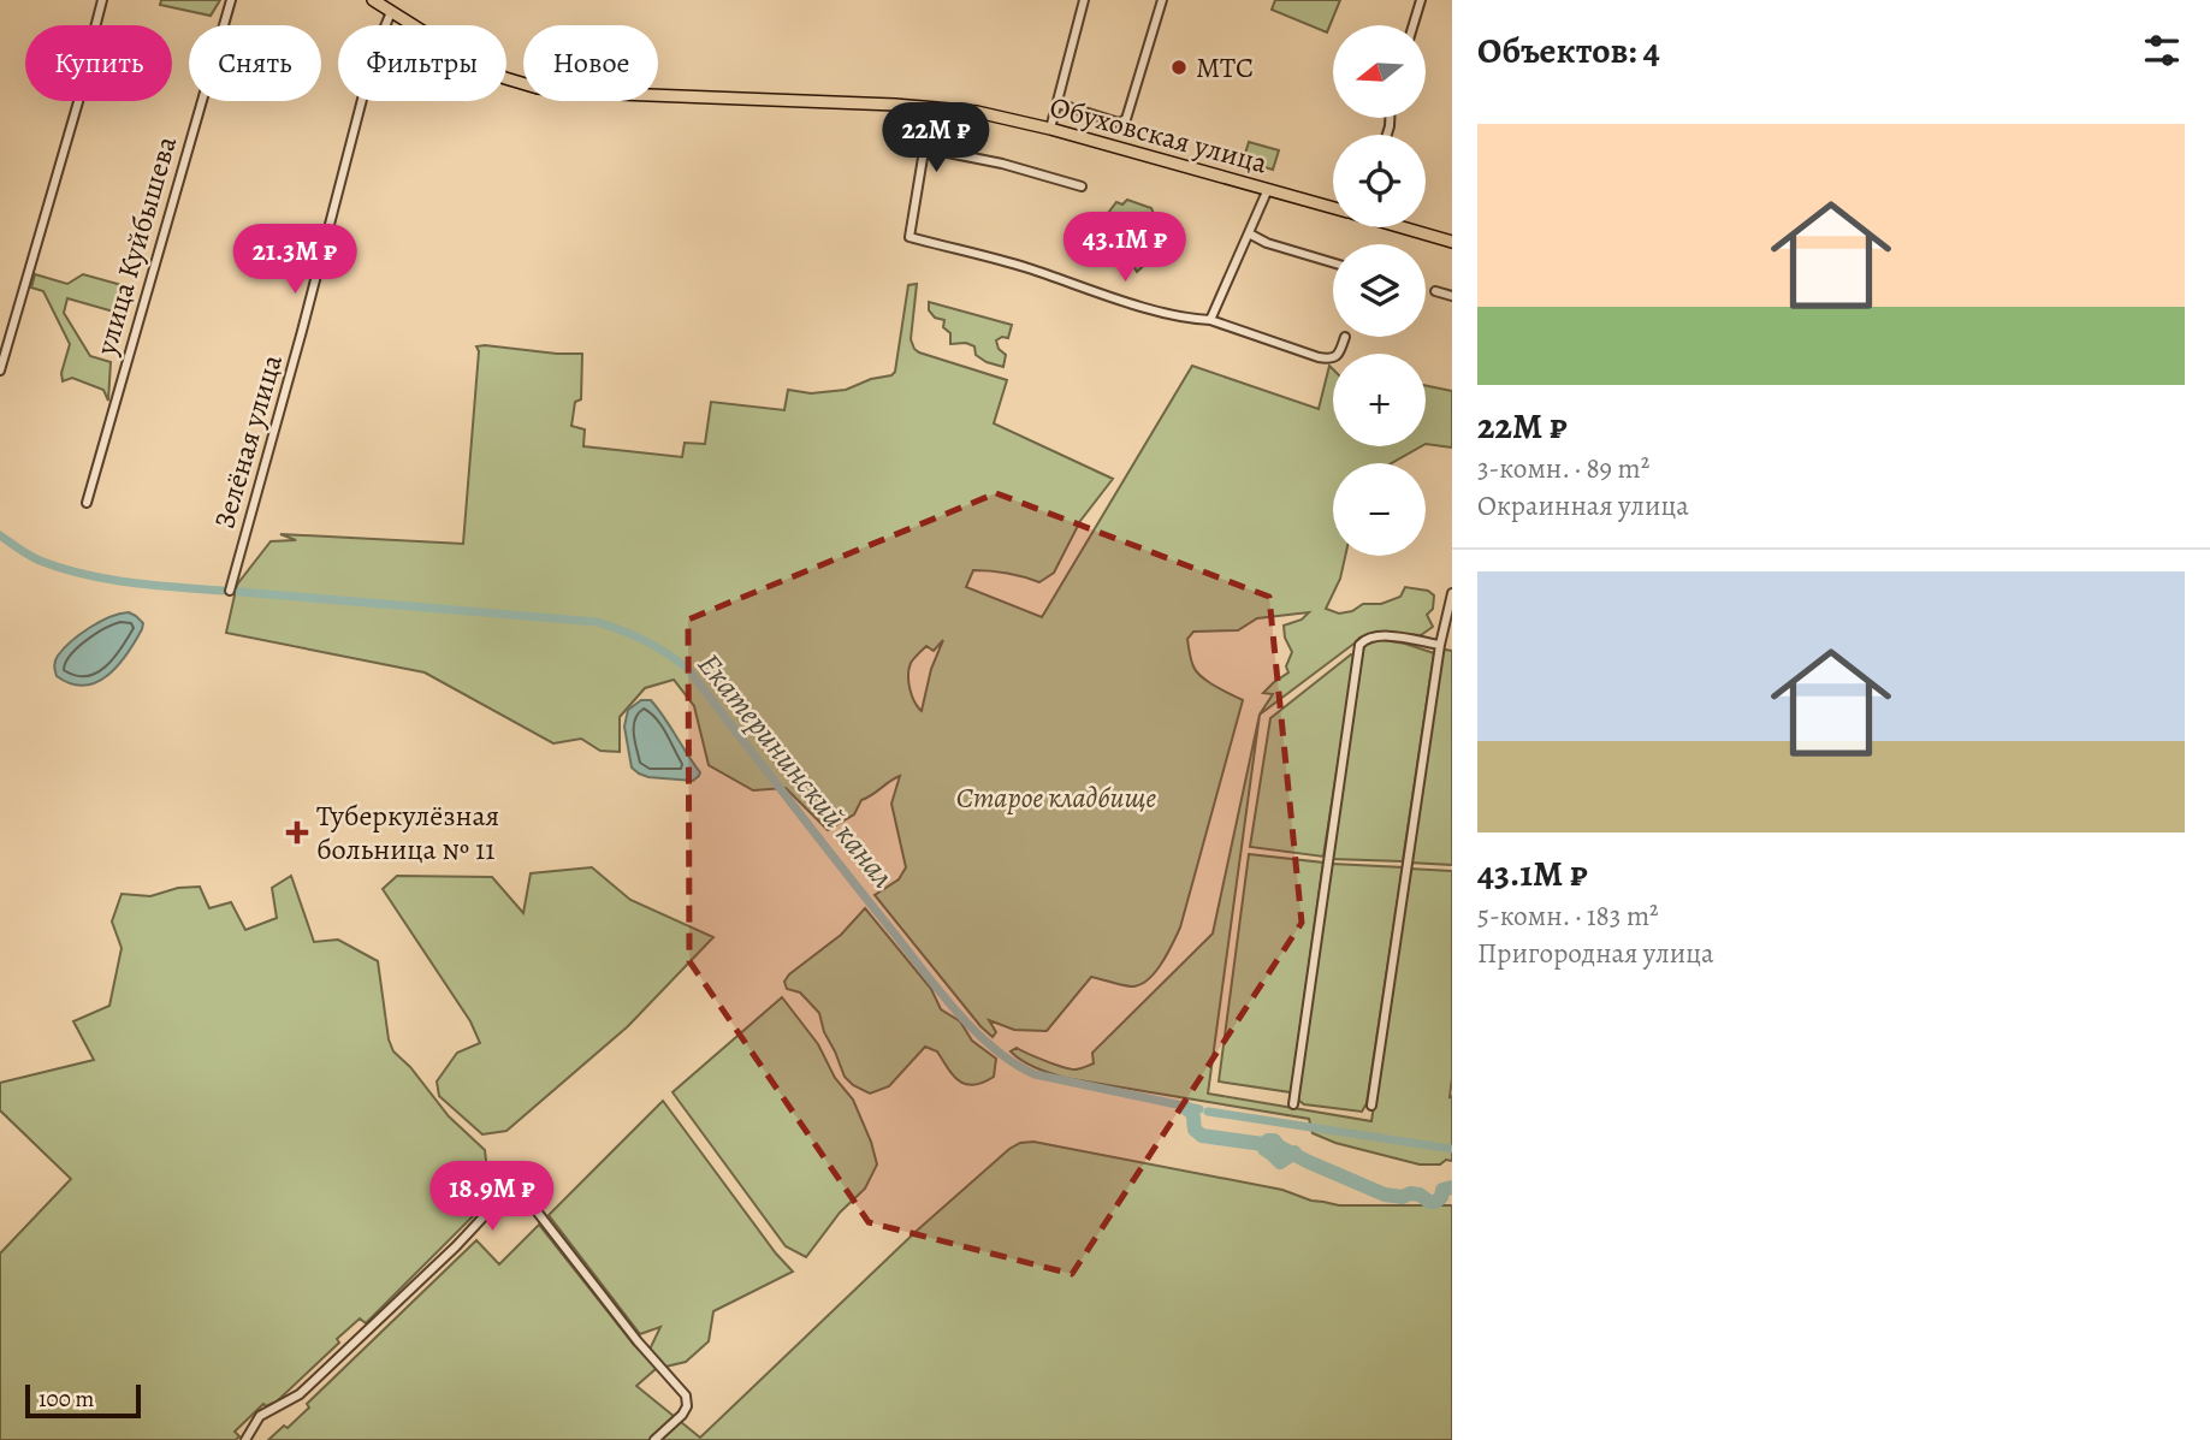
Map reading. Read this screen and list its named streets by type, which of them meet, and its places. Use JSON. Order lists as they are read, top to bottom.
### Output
{
  "streets": {
    "main road": ["Обуховская улица"],
    "street": ["улица Куйбышева", "Зелёная улица"]
  },
  "crossings": [
    ["Обуховская улица", "Зелёная улица"]
  ],
  "water": ["Екатерининский канал"],
  "parks": ["Старое кладбище"],
  "places": {
    "other": ["МТС"],
    "health": ["Туберкулёзная больница № 11"]
  },
  "scale_bar": "100 m",
  "north": "left",
  "page": {
    "heading": "Объектов: 4",
    "map_buttons": ["+", "−"],
    "chip": [
      "Купить",
      "Снять",
      "Фильтры",
      "Новое"
    ],
    "list": [
      {
        "name": "22M ₽",
        "note": "3-комн. · 89 m² · Окраинная улица"
      },
      {
        "name": "43.1M ₽",
        "note": "5-комн. · 183 m² · Пригородная улица"
      }
    ],
    "price": [
      "22M ₽",
      "43.1M ₽",
      "21.3M ₽",
      "18.9M ₽"
    ],
    "scale": "100 m"
  }
}
